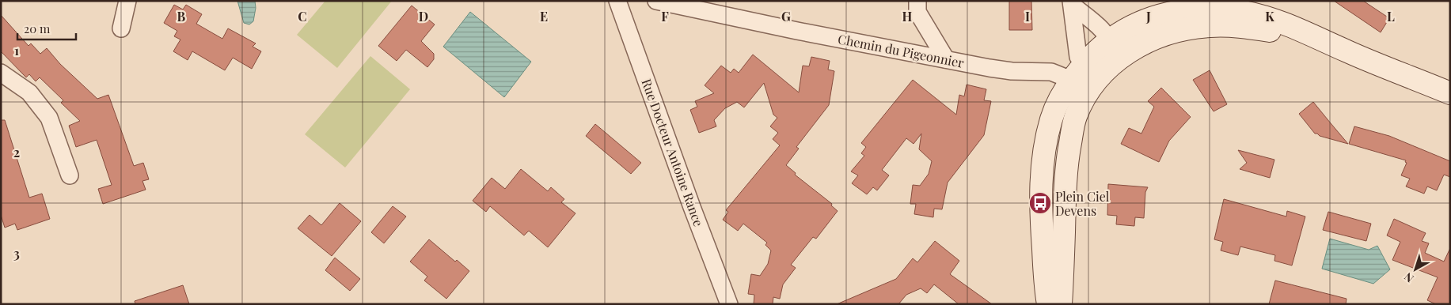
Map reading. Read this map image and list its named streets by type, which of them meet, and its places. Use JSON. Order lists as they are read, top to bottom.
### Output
{
  "streets": {
    "street": ["Chemin du Pigeonnier", "Rue Docteur Antoine Rance"]
  },
  "places": {
    "bus stop": ["Plein Ciel Devens"]
  },
  "scale_bar": "20 m",
  "north": "bottom left",
  "grid": {
    "columns": [
      "B",
      "C",
      "D",
      "E",
      "F",
      "G",
      "H",
      "I",
      "J",
      "K",
      "L"
    ],
    "rows": ["1", "2", "3"]
  }
}
